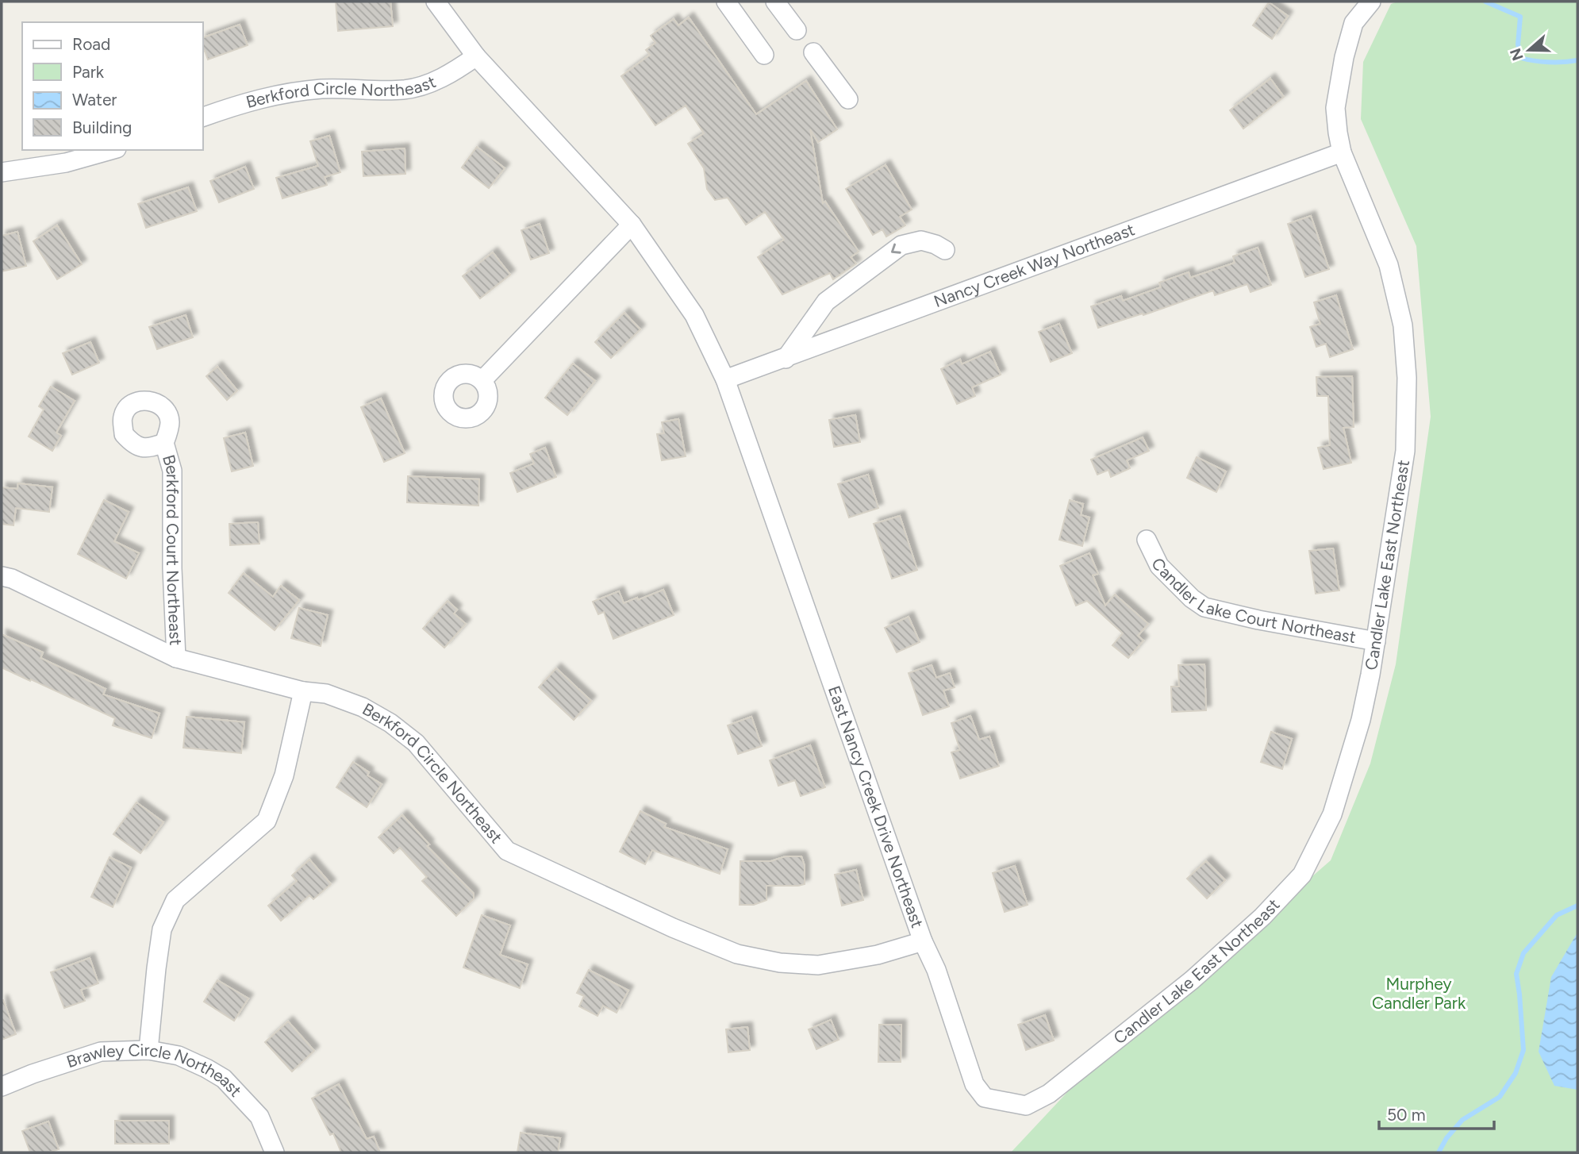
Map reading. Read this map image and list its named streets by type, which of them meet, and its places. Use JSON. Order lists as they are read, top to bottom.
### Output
{
  "streets": {
    "street": [
      "Berkford Circle Northeast",
      "Nancy Creek Way Northeast",
      "Berkford Court Northeast",
      "Candler Lake East Northeast",
      "Candler Lake Court Northeast",
      "East Nancy Creek Drive Northeast",
      "Brawley Circle Northeast"
    ]
  },
  "crossings": [
    ["Berkford Circle Northeast", "Berkford Court Northeast"],
    ["Berkford Circle Northeast", "East Nancy Creek Drive Northeast"],
    ["Nancy Creek Way Northeast", "Candler Lake East Northeast"],
    ["Nancy Creek Way Northeast", "East Nancy Creek Drive Northeast"],
    ["Candler Lake East Northeast", "Candler Lake Court Northeast"],
    ["Candler Lake East Northeast", "East Nancy Creek Drive Northeast"]
  ],
  "parks": ["Murphey Candler Park"],
  "legend": [
    "Road",
    "Park",
    "Water",
    "Building"
  ],
  "scale_bar": "50 m",
  "north": "left"
}
